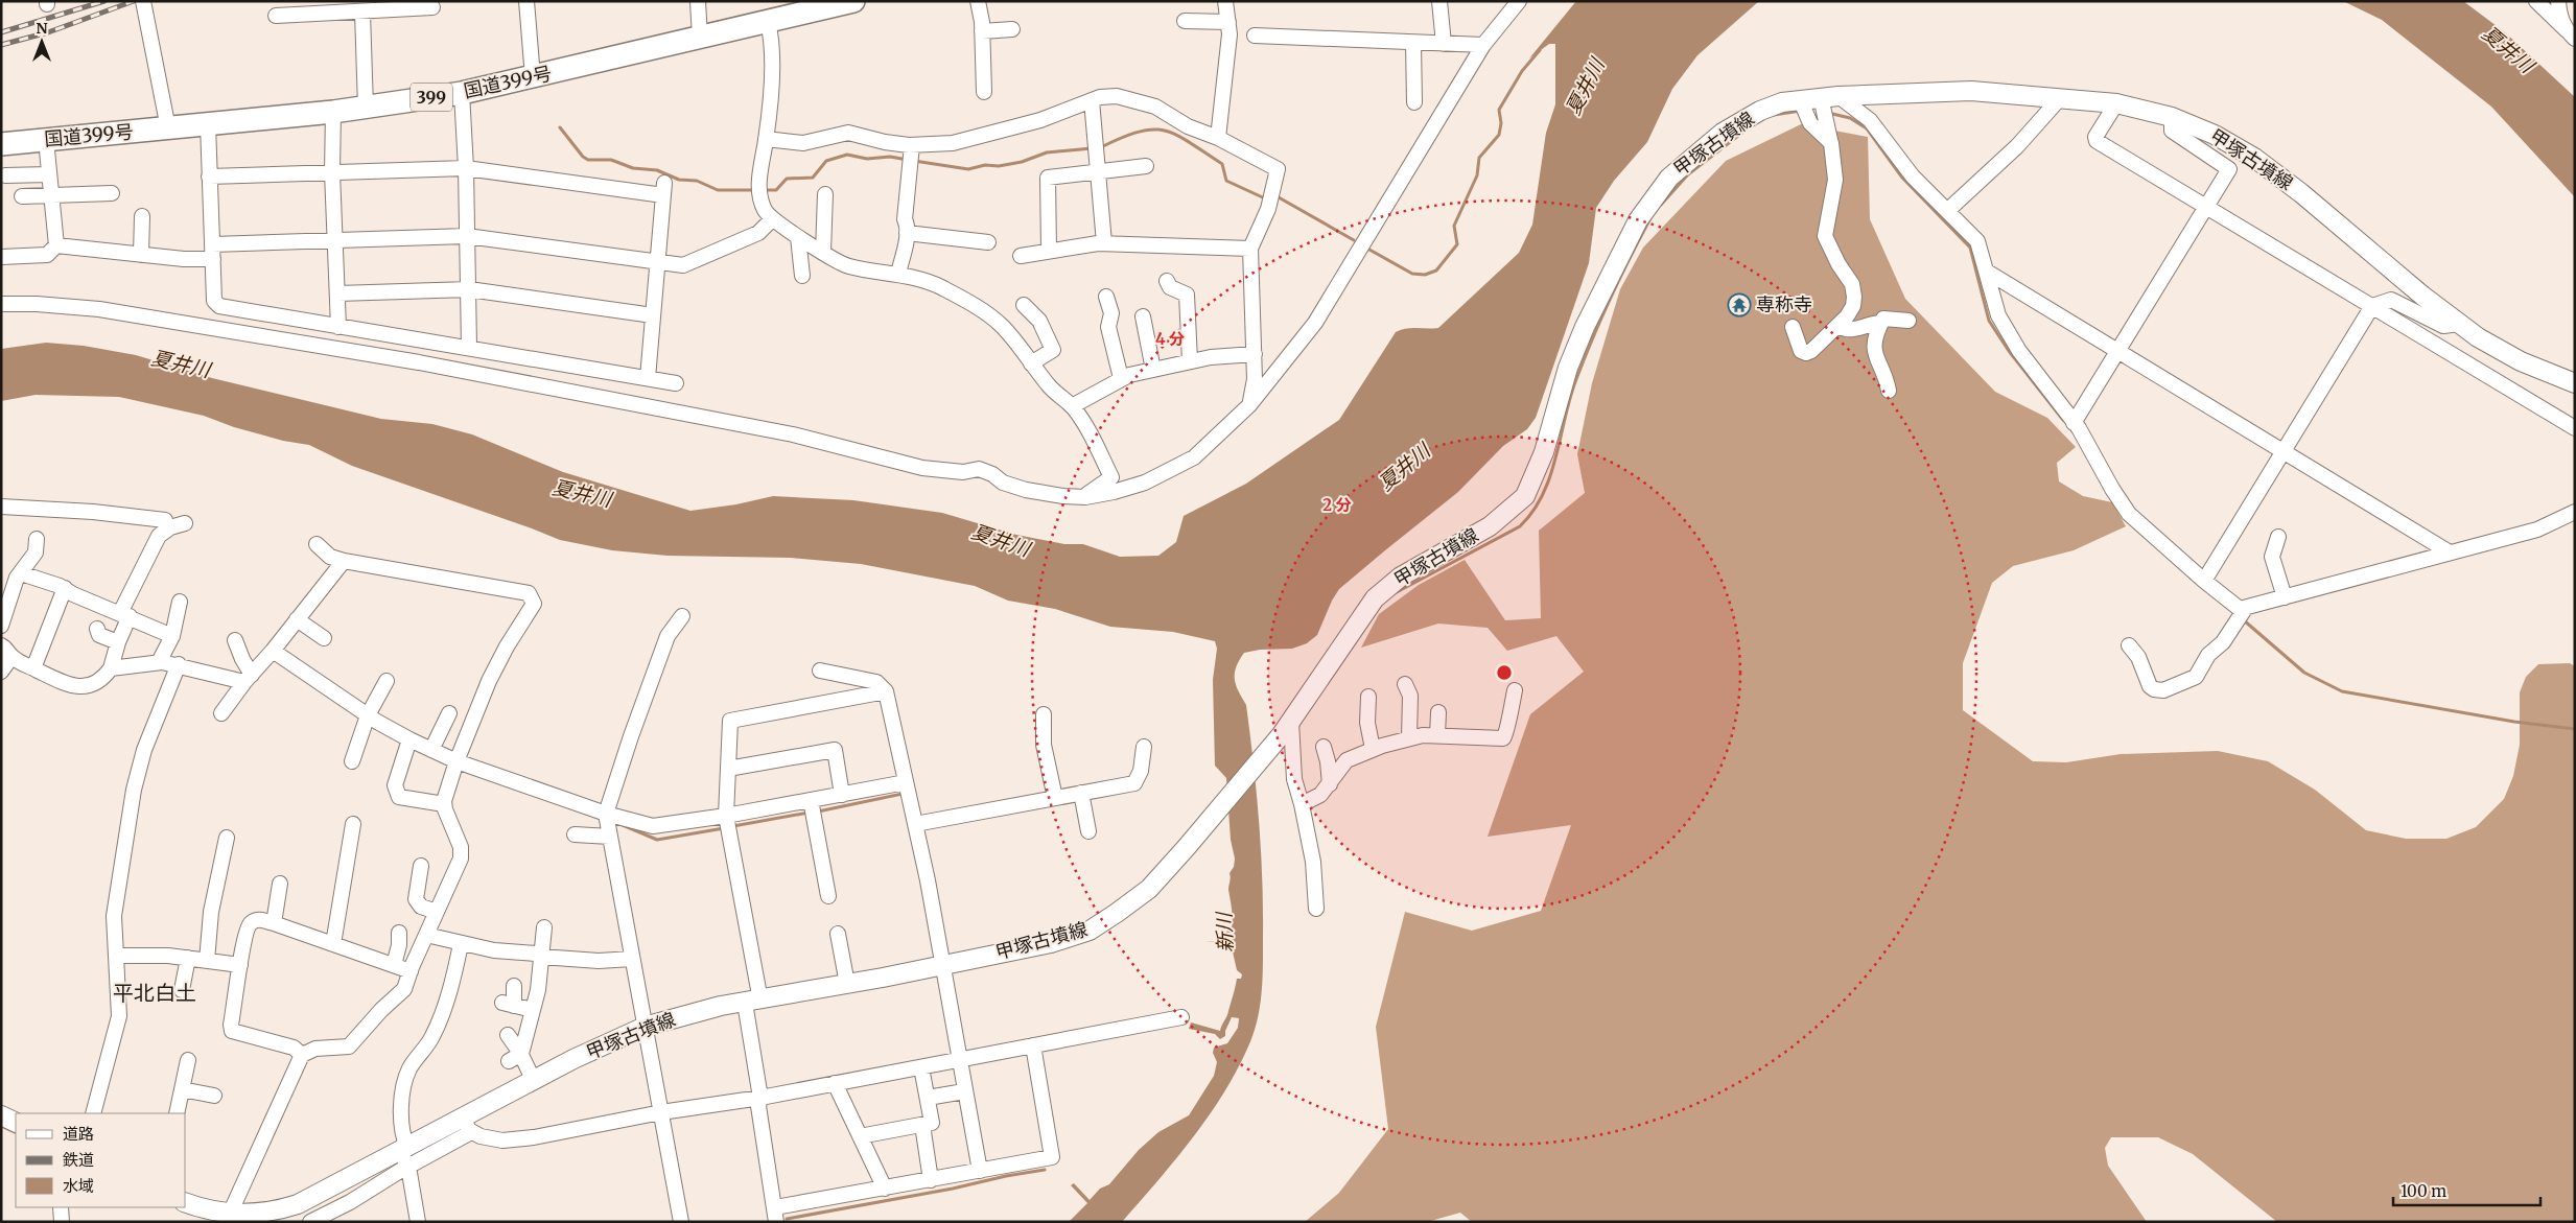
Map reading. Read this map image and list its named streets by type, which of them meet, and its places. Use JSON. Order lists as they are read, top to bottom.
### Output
{
  "streets": {
    "highway": ["国道399号", "399"],
    "main road": ["甲塚古墳線"]
  },
  "districts": ["平北白土"],
  "water": ["夏井川", "新川"],
  "places": {
    "temple": ["専称寺"]
  },
  "legend": ["道路", "鉄道", "水域"],
  "scale_bar": "100 m",
  "north": "top",
  "rings": ["4 分", "2 分"]
}
